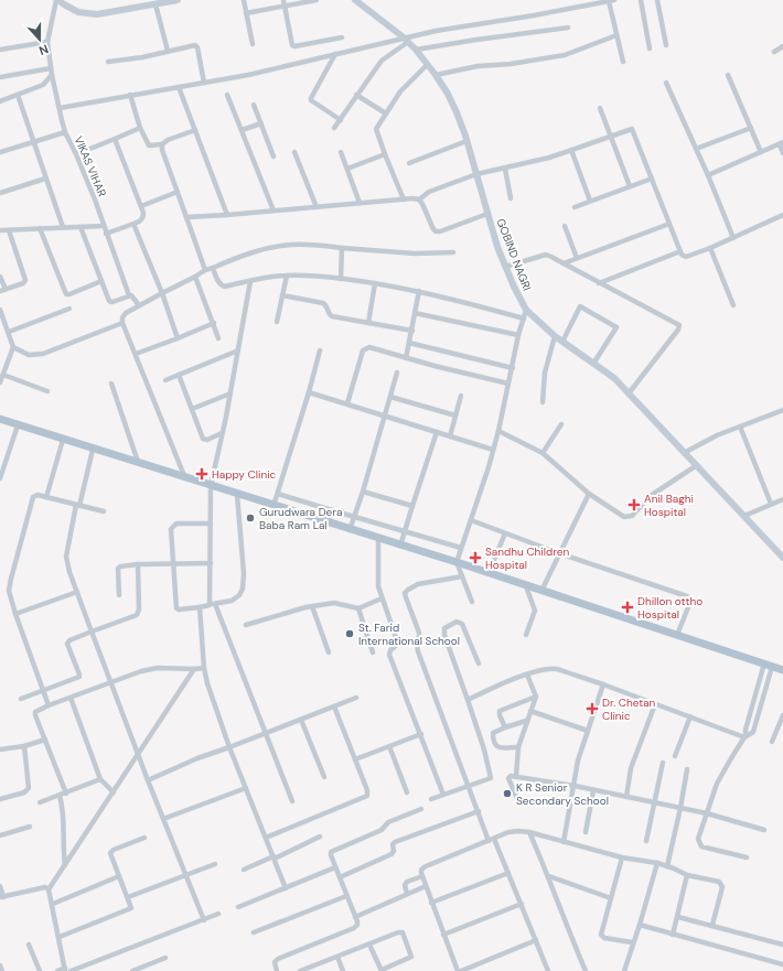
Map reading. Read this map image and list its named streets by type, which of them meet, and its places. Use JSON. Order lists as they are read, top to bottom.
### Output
{
  "streets": {
    "street": ["VIKAS VIHAR", "GOBIND NAGRI"]
  },
  "places": {
    "health": [
      "Happy Clinic",
      "Anil Baghi Hospital",
      "Sandhu Children Hospital",
      "Dhillon ottho Hospital",
      "Dr. Chetan Clinic"
    ],
    "other": ["Gurudwara Dera Baba Ram Lal", "St. Farid International School", "K R Senior Secondary School"]
  },
  "north": "bottom"
}
